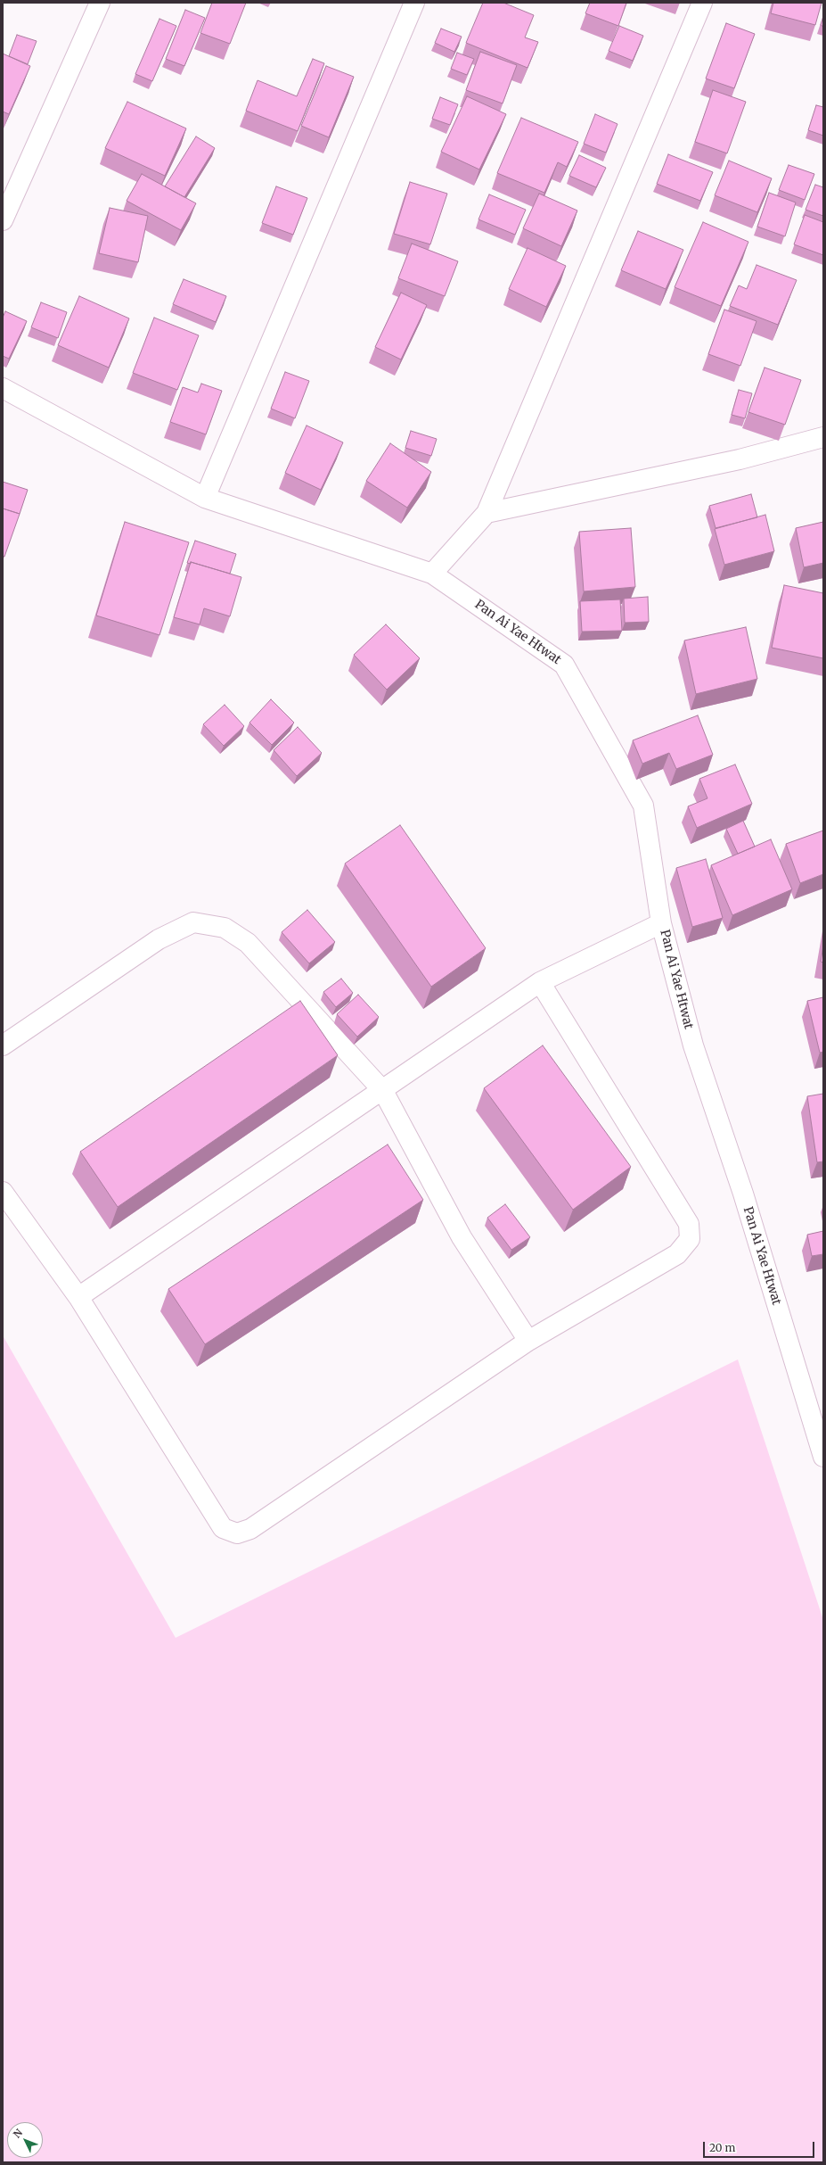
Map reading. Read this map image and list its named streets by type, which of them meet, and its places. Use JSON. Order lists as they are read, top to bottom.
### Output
{
  "streets": {
    "street": ["Pan Ai Yae Htwat"]
  },
  "scale_bar": "20 m",
  "north": "top left"
}
